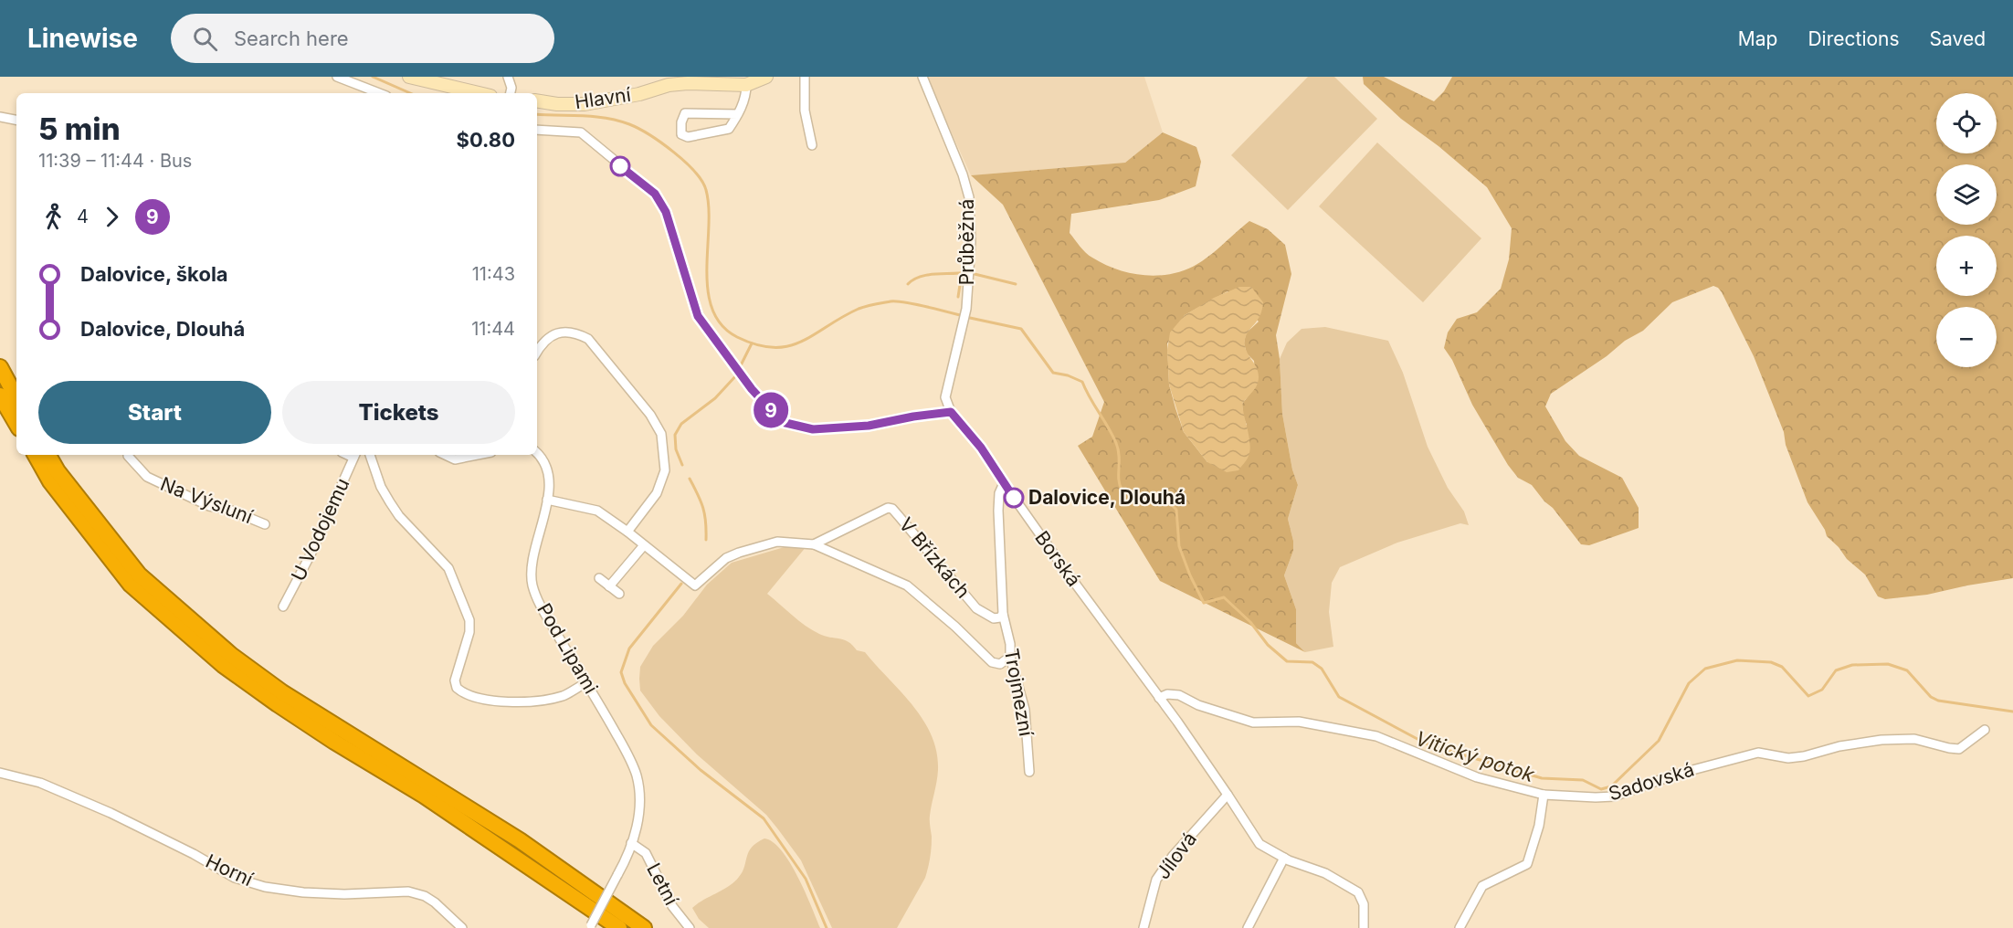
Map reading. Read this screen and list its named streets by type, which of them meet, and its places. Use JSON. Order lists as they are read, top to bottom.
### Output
{
  "streets": {
    "street": [
      "Hlavní",
      "Průběžná",
      "Na Výsluní",
      "U Vodojemu",
      "V Břízkách",
      "Borská",
      "Pod Lipami",
      "Trojmezní",
      "Sadovská",
      "Jílová",
      "Horní",
      "Letní"
    ]
  },
  "crossings": [
    ["Průběžná", "Borská"],
    ["V Břízkách", "Borská"],
    ["V Břízkách", "Trojmezní"],
    ["Borská", "Sadovská"],
    ["Borská", "Jílová"],
    ["Pod Lipami", "Letní"]
  ],
  "water": ["Vitický potok"],
  "places": ["Dalovice, Dlouhá"],
  "lines": ["bus line 9"],
  "page": {
    "header": "Linewise",
    "search": "Search here",
    "nav": ["Map", "Directions", "Saved"],
    "on_map": "9",
    "map_buttons": ["+", "−"],
    "heading": ["5 min", "11:39 – 11:44 · Bus", "$0.80"],
    "legs": ["4", "9"],
    "list": [
      {
        "name": "Dalovice, škola",
        "value": "11:43"
      },
      {
        "name": "Dalovice, Dlouhá",
        "value": "11:44"
      }
    ],
    "buttons": ["Start", "Tickets"]
  }
}
